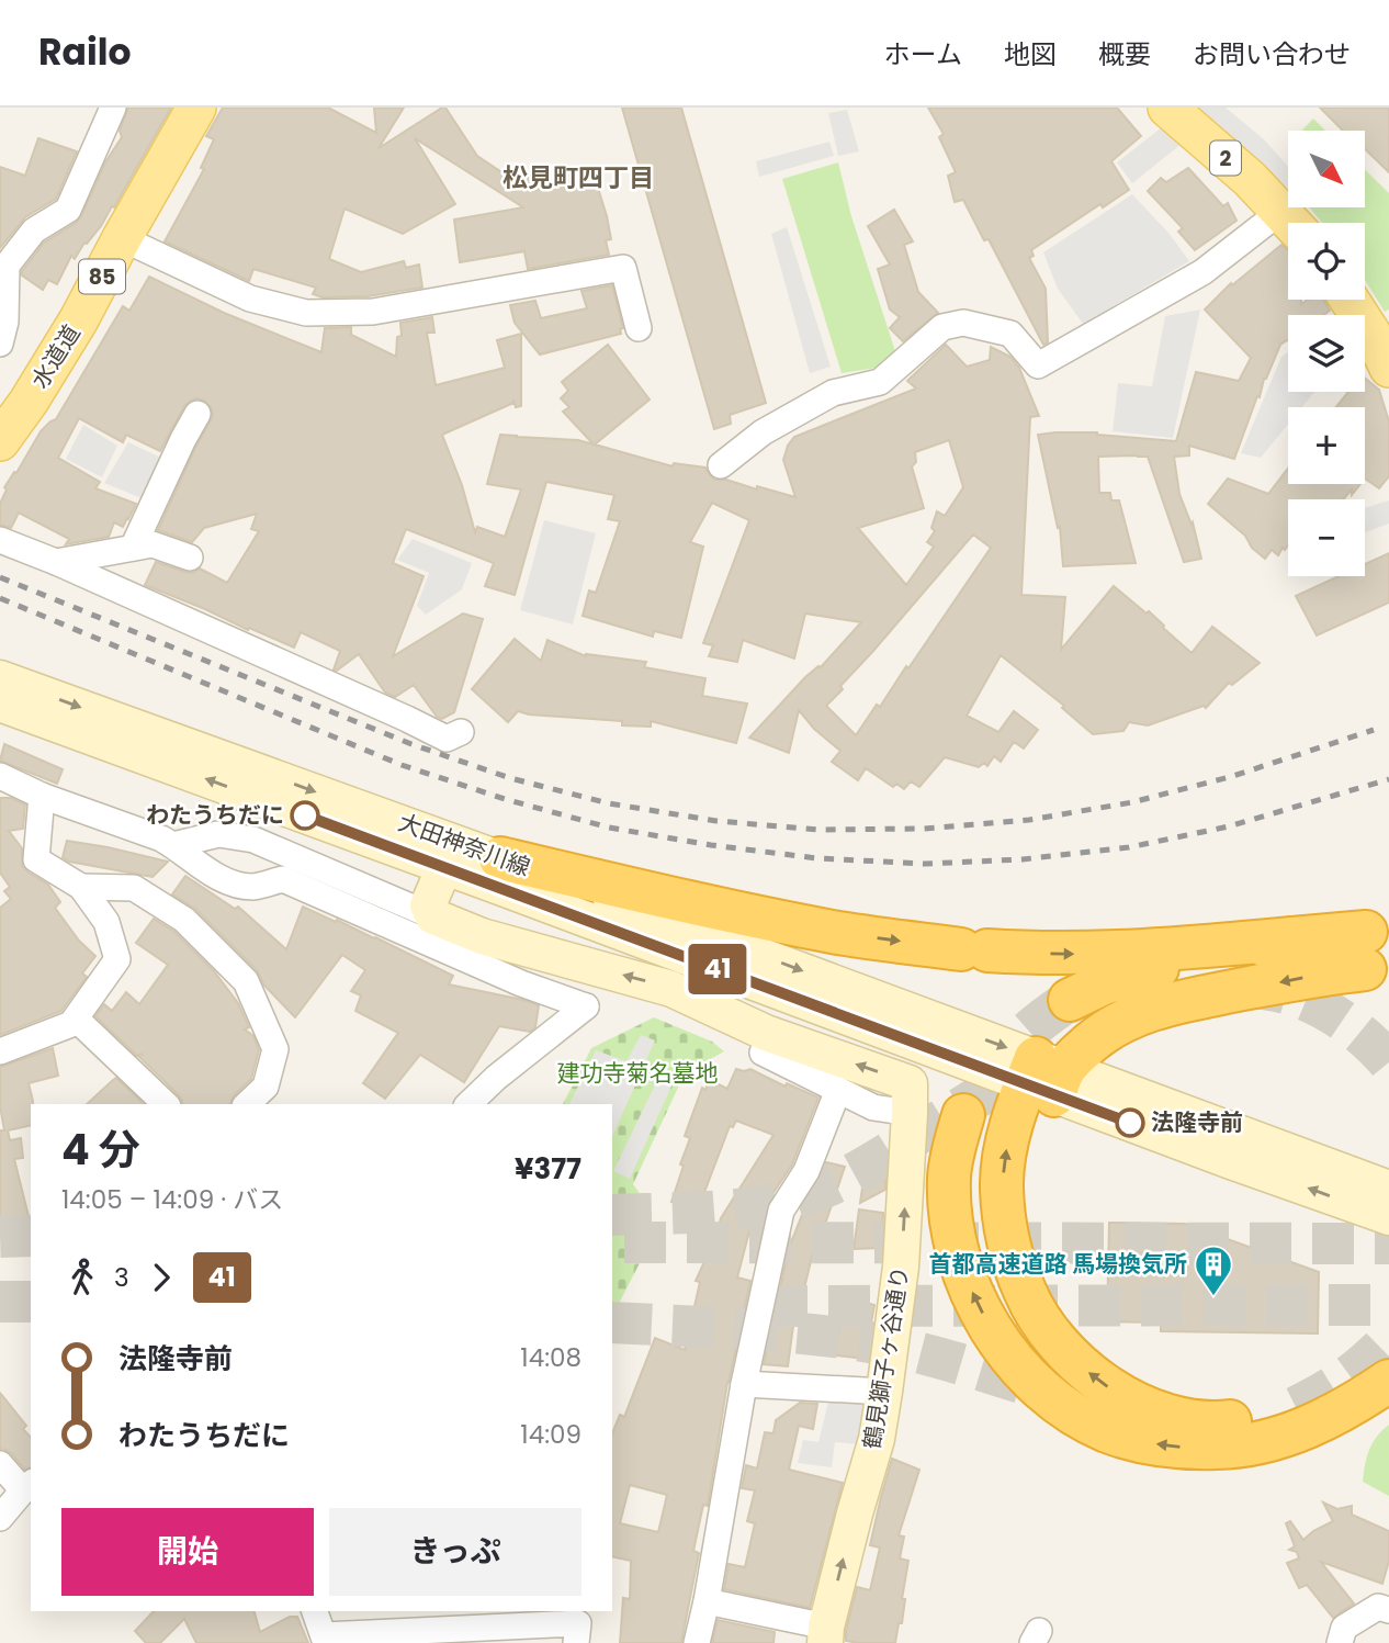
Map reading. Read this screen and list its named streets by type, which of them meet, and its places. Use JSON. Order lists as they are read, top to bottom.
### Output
{
  "streets": {
    "main road": [
      "2",
      "85",
      "水道道",
      "大田神奈川線",
      "鶴見獅子ヶ谷通り"
    ]
  },
  "one_way": ["鶴見獅子ヶ谷通り"],
  "districts": ["松見町四丁目"],
  "parks": ["建功寺菊名墓地"],
  "places": {
    "other": ["わたうちだに", "法隆寺前"],
    "building": ["首都高速道路 馬場換気所"]
  },
  "lines": ["bus line 41"],
  "north": "bottom right",
  "page": {
    "header": "Railo",
    "nav": [
      "ホーム",
      "地図",
      "概要",
      "お問い合わせ"
    ],
    "on_map": "41",
    "map_buttons": ["+", "−"],
    "heading": ["4 分", "14:05 – 14:09 · バス", "¥377"],
    "legs": ["3", "41"],
    "list": [
      {
        "name": "法隆寺前",
        "value": "14:08"
      },
      {
        "name": "わたうちだに",
        "value": "14:09"
      }
    ],
    "buttons": ["開始", "きっぷ"]
  }
}
